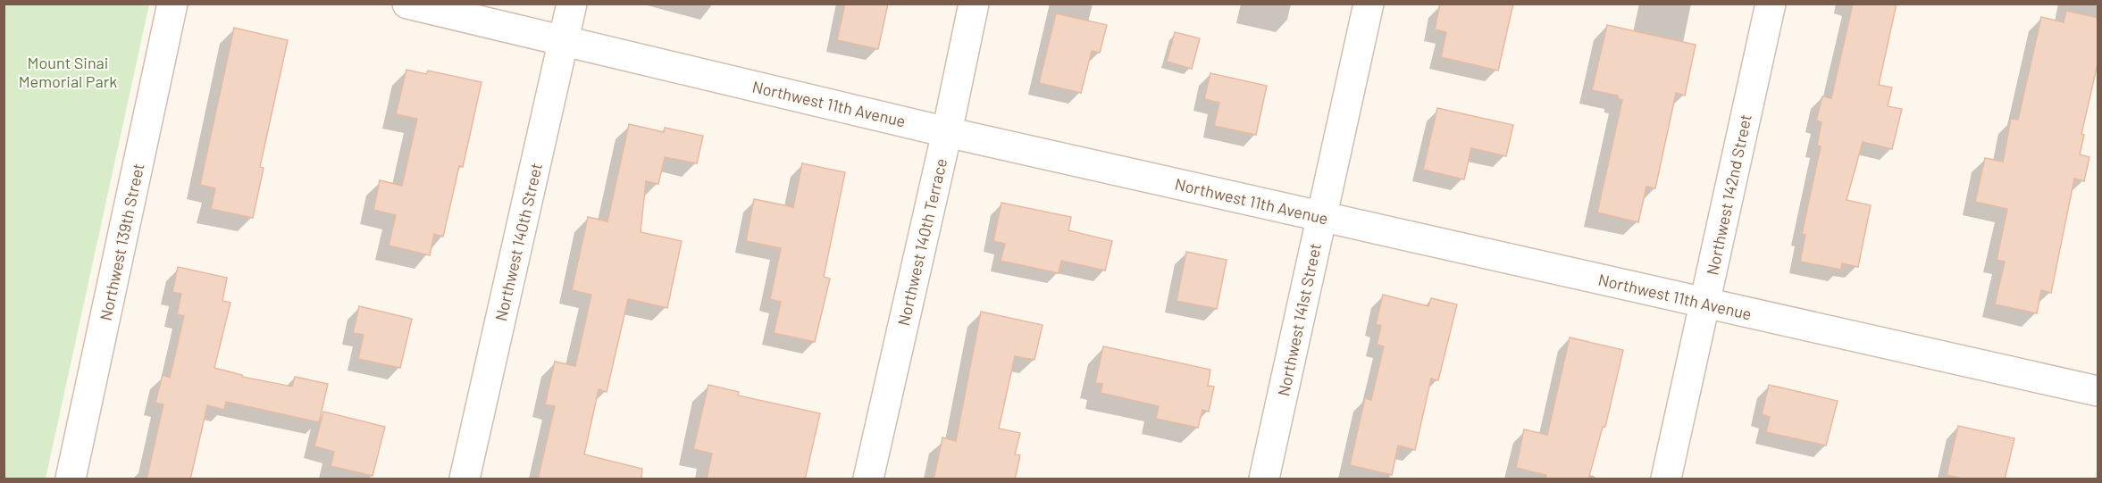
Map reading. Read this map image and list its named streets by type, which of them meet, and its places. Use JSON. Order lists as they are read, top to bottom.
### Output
{
  "streets": {
    "street": [
      "Northwest 11th Avenue",
      "Northwest 142nd Street",
      "Northwest 139th Street",
      "Northwest 140th Street",
      "Northwest 140th Terrace",
      "Northwest 141st Street"
    ]
  },
  "crossings": [
    ["Northwest 11th Avenue", "Northwest 142nd Street"],
    ["Northwest 11th Avenue", "Northwest 140th Street"],
    ["Northwest 11th Avenue", "Northwest 140th Terrace"],
    ["Northwest 11th Avenue", "Northwest 141st Street"]
  ],
  "parks": ["Mount Sinai Memorial Park"]
}
